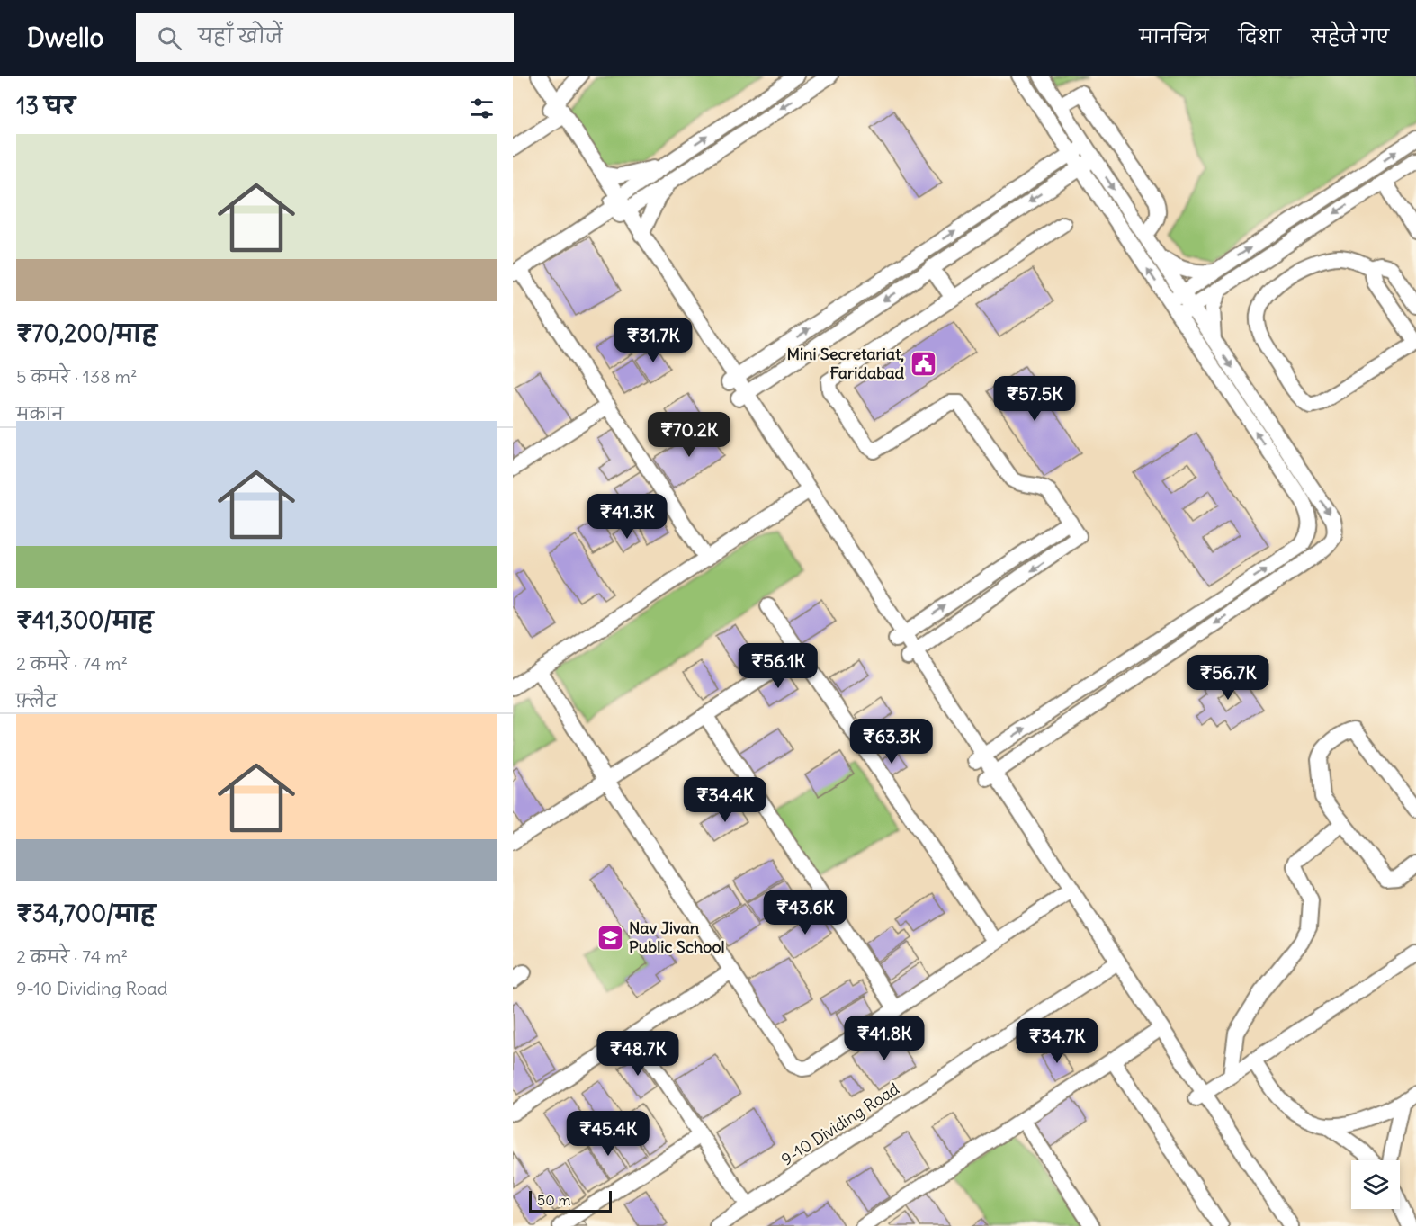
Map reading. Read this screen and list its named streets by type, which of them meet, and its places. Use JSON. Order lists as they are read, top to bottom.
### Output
{
  "streets": {
    "street": ["9-10 Dividing Road"]
  },
  "places": {
    "public building": ["Mini Secretariat, Faridabad"],
    "school or university": ["Nav Jivan Public School"]
  },
  "scale_bar": "50 m",
  "page": {
    "header": "Dwello",
    "search": "यहाँ खोजें",
    "nav": ["मानचित्र", "दिशा", "सहेजे गए"],
    "heading": "13 घर",
    "list": [
      {
        "name": "₹70,200/माह",
        "note": "5 कमरे · 138 m² · मकान"
      },
      {
        "name": "₹41,300/माह",
        "note": "2 कमरे · 74 m² · फ़्लैट"
      },
      {
        "name": "₹34,700/माह",
        "note": "2 कमरे · 74 m² · 9-10 Dividing Road"
      }
    ],
    "price": [
      "₹31.7K",
      "₹57.5K",
      "₹70.2K",
      "₹41.3K",
      "₹56.1K",
      "₹56.7K",
      "₹63.3K",
      "₹34.4K",
      "₹43.6K",
      "₹41.8K",
      "₹34.7K",
      "₹48.7K",
      "₹45.4K"
    ],
    "scale": "50 m"
  }
}
